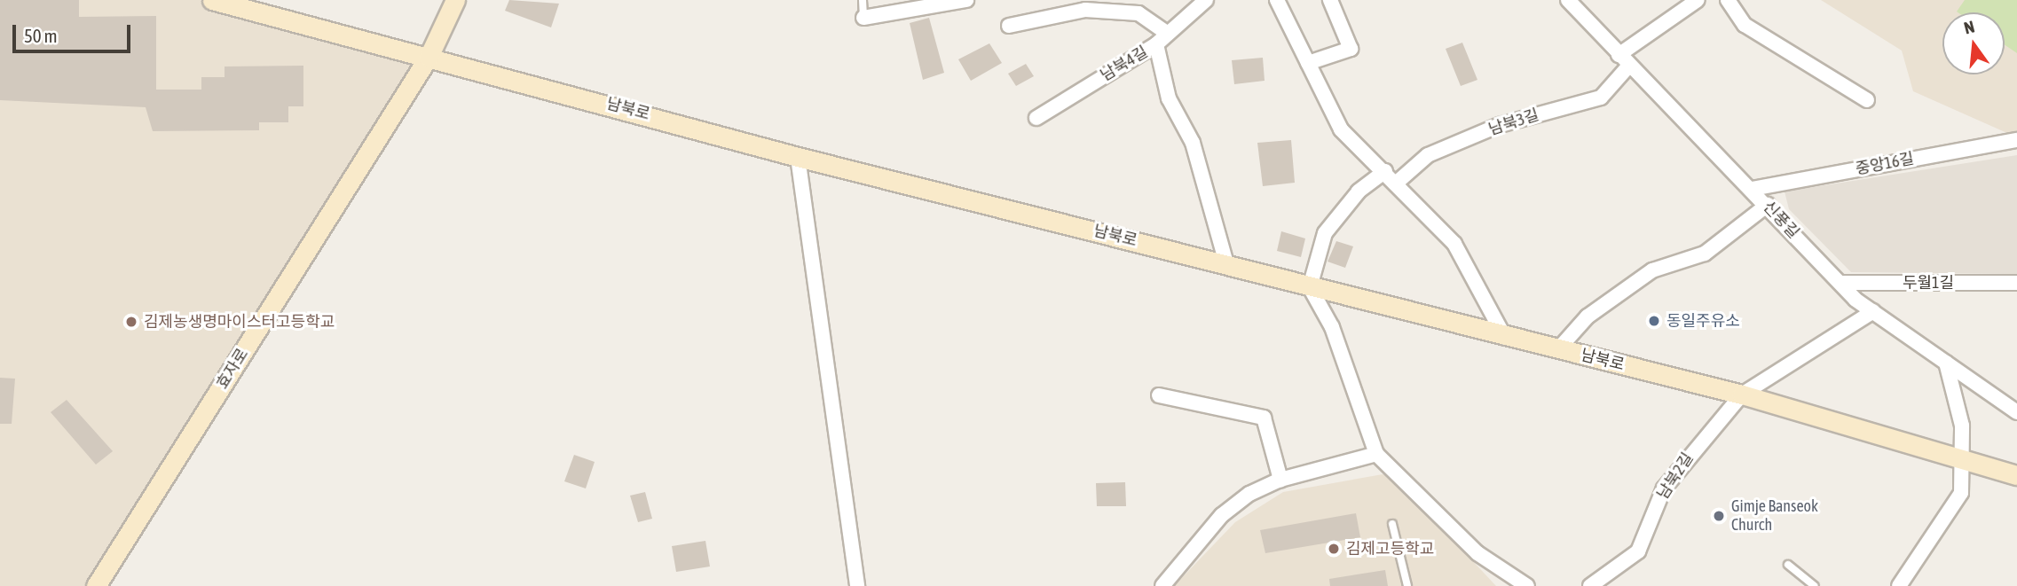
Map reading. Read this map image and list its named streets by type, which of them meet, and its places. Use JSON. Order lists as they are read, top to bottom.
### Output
{
  "streets": {
    "main road": ["남북로", "효자로"],
    "street": [
      "남북4길",
      "남북3길",
      "중앙16길",
      "신풍길",
      "두월1길",
      "남북2길"
    ]
  },
  "crossings": [
    ["남북로", "효자로"],
    ["남북로", "남북2길"],
    ["남북3길", "신풍길"],
    ["중앙16길", "신풍길"],
    ["신풍길", "두월1길"],
    ["신풍길", "남북2길"]
  ],
  "places": [
    "동일주유소",
    "김제농생명마이스터고등학교",
    "Gimje Banseok Church",
    "김제고등학교"
  ],
  "scale_bar": "50 m",
  "north": "top"
}
